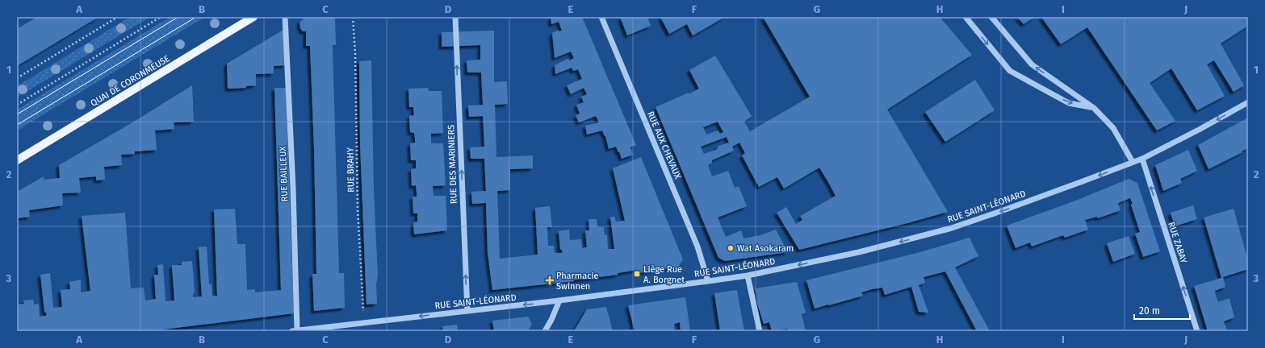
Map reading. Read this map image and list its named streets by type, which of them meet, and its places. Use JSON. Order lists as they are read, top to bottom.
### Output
{
  "streets": {
    "main road": ["QUAI DE CORONMEUSE"],
    "street": [
      "RUE AUX CHEVAUX",
      "RUE DES MARINIERS",
      "RUE BAILLEUX",
      "RUE SAINT-LÉONARD",
      "RUE ZABAY"
    ],
    "path": ["RUE BRAHY"]
  },
  "crossings": [
    ["RUE AUX CHEVAUX", "RUE SAINT-LÉONARD"],
    ["RUE DES MARINIERS", "RUE SAINT-LÉONARD"],
    ["RUE BRAHY", "RUE SAINT-LÉONARD"],
    ["RUE BAILLEUX", "RUE SAINT-LÉONARD"],
    ["RUE SAINT-LÉONARD", "RUE ZABAY"]
  ],
  "one_way": ["RUE DES MARINIERS", "RUE SAINT-LÉONARD", "RUE ZABAY"],
  "places": {
    "other": ["Wat Asokaram"],
    "transit": ["Liège Rue A. Borgnet"],
    "health": ["Pharmacie Swinnen"]
  },
  "scale_bar": "20 m",
  "grid": {
    "columns": [
      "A",
      "B",
      "C",
      "D",
      "E",
      "F",
      "G",
      "H",
      "I",
      "J"
    ],
    "rows": ["1", "2", "3"]
  }
}
